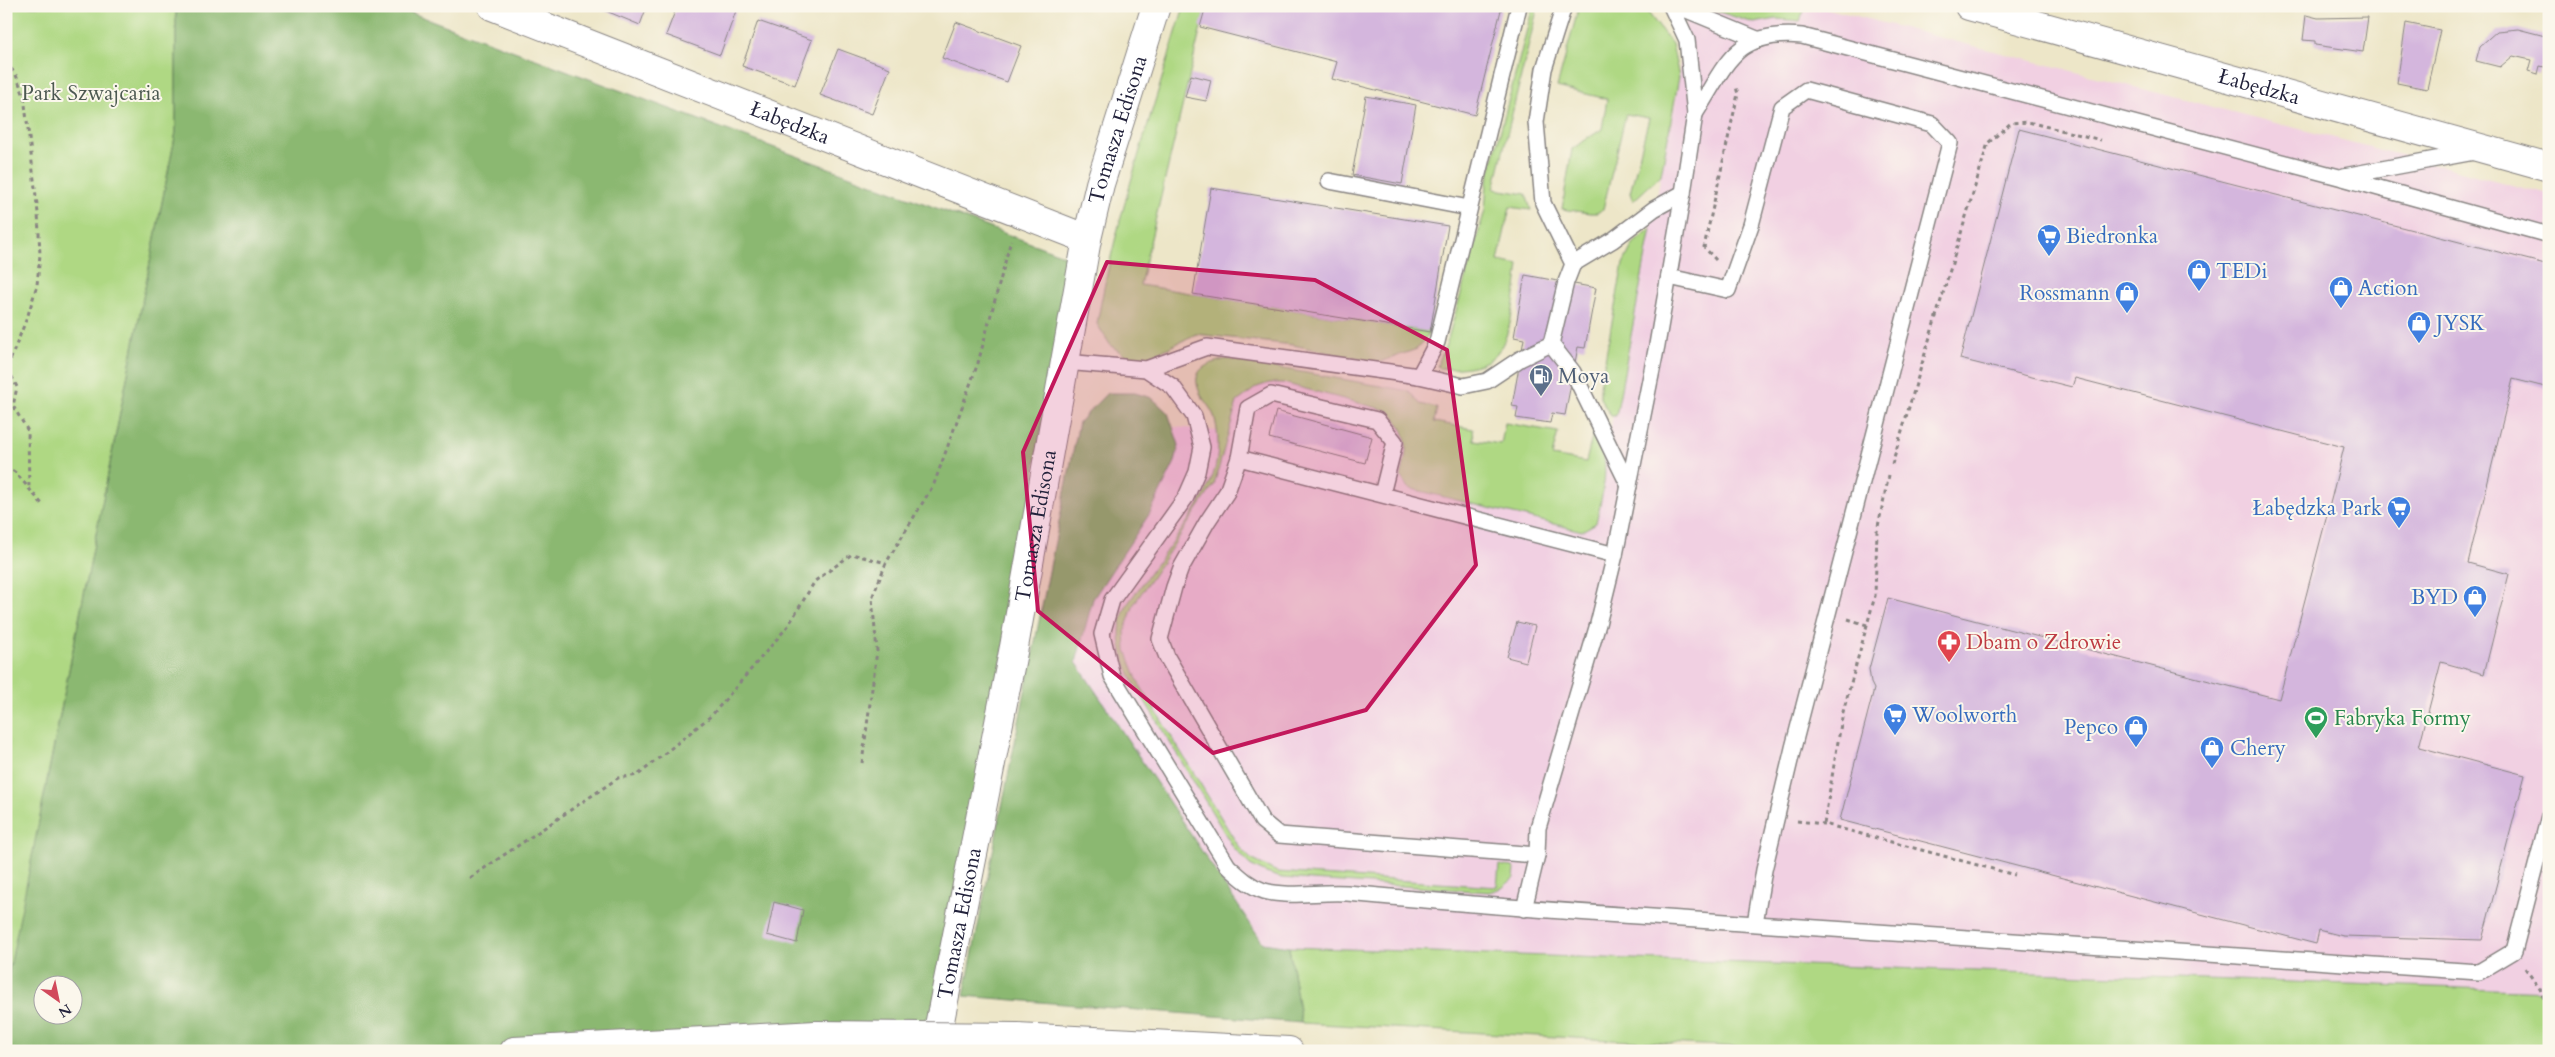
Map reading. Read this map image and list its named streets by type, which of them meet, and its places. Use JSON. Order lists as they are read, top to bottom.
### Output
{
  "streets": {
    "street": ["Łabędzka", "Tomasza Edisona"]
  },
  "crossings": [
    ["Łabędzka", "Tomasza Edisona"]
  ],
  "parks": ["Park Szwajcaria"],
  "places": {
    "supermarket": ["Biedronka", "Łabędzka Park", "Woolworth"],
    "shop": [
      "TEDi",
      "Action",
      "Rossmann",
      "JYSK",
      "BYD",
      "Pepco",
      "Chery"
    ],
    "fuel station": ["Moya"],
    "pharmacy": ["Dbam o Zdrowie"],
    "sports": ["Fabryka Formy"]
  },
  "north": "bottom right"
}
